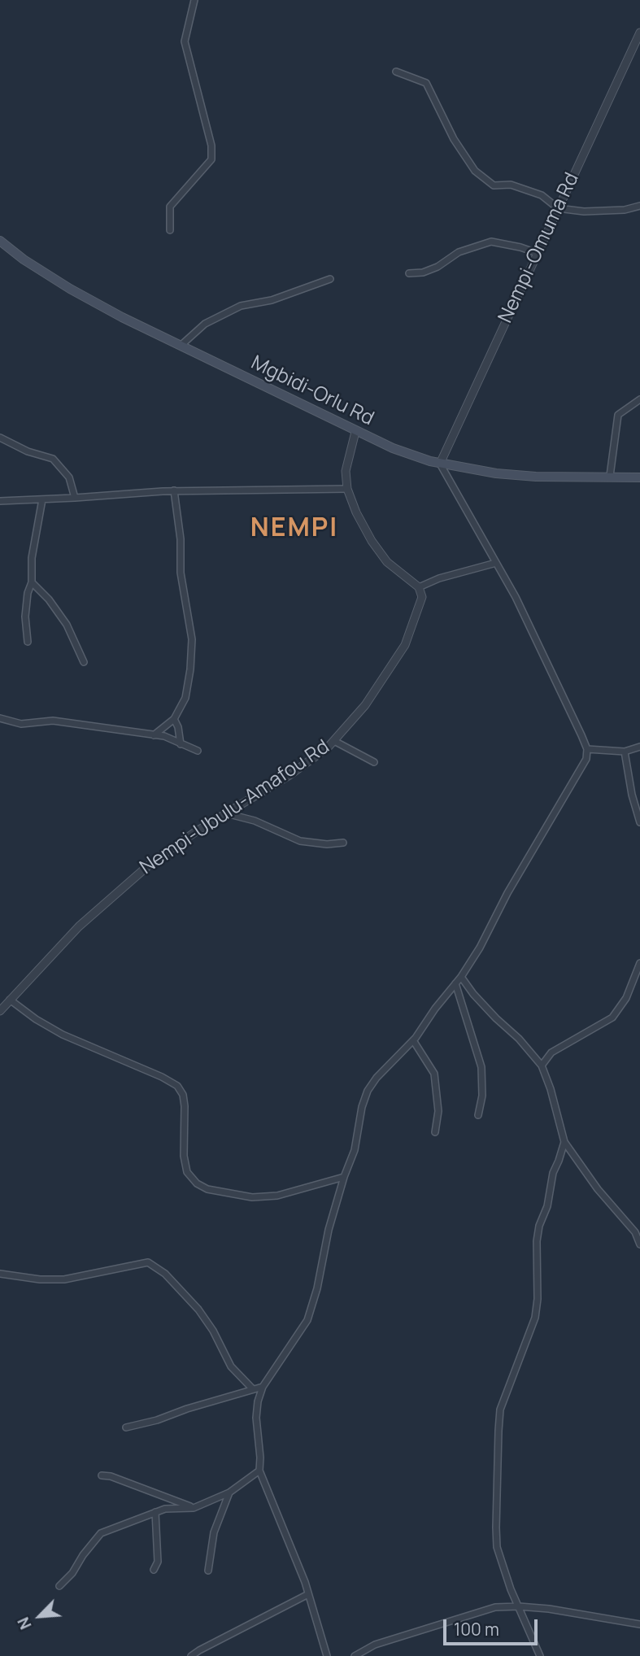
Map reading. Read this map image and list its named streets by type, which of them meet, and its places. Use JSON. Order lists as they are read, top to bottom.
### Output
{
  "streets": {
    "main road": ["Mgbidi-Orlu Rd"],
    "street": ["Nempi-Omuma Rd", "Nempi-Ubulu-Amafou Rd"]
  },
  "crossings": [
    ["Nempi-Omuma Rd", "Mgbidi-Orlu Rd"]
  ],
  "districts": ["NEMPI"],
  "scale_bar": "100 m",
  "north": "bottom left"
}
